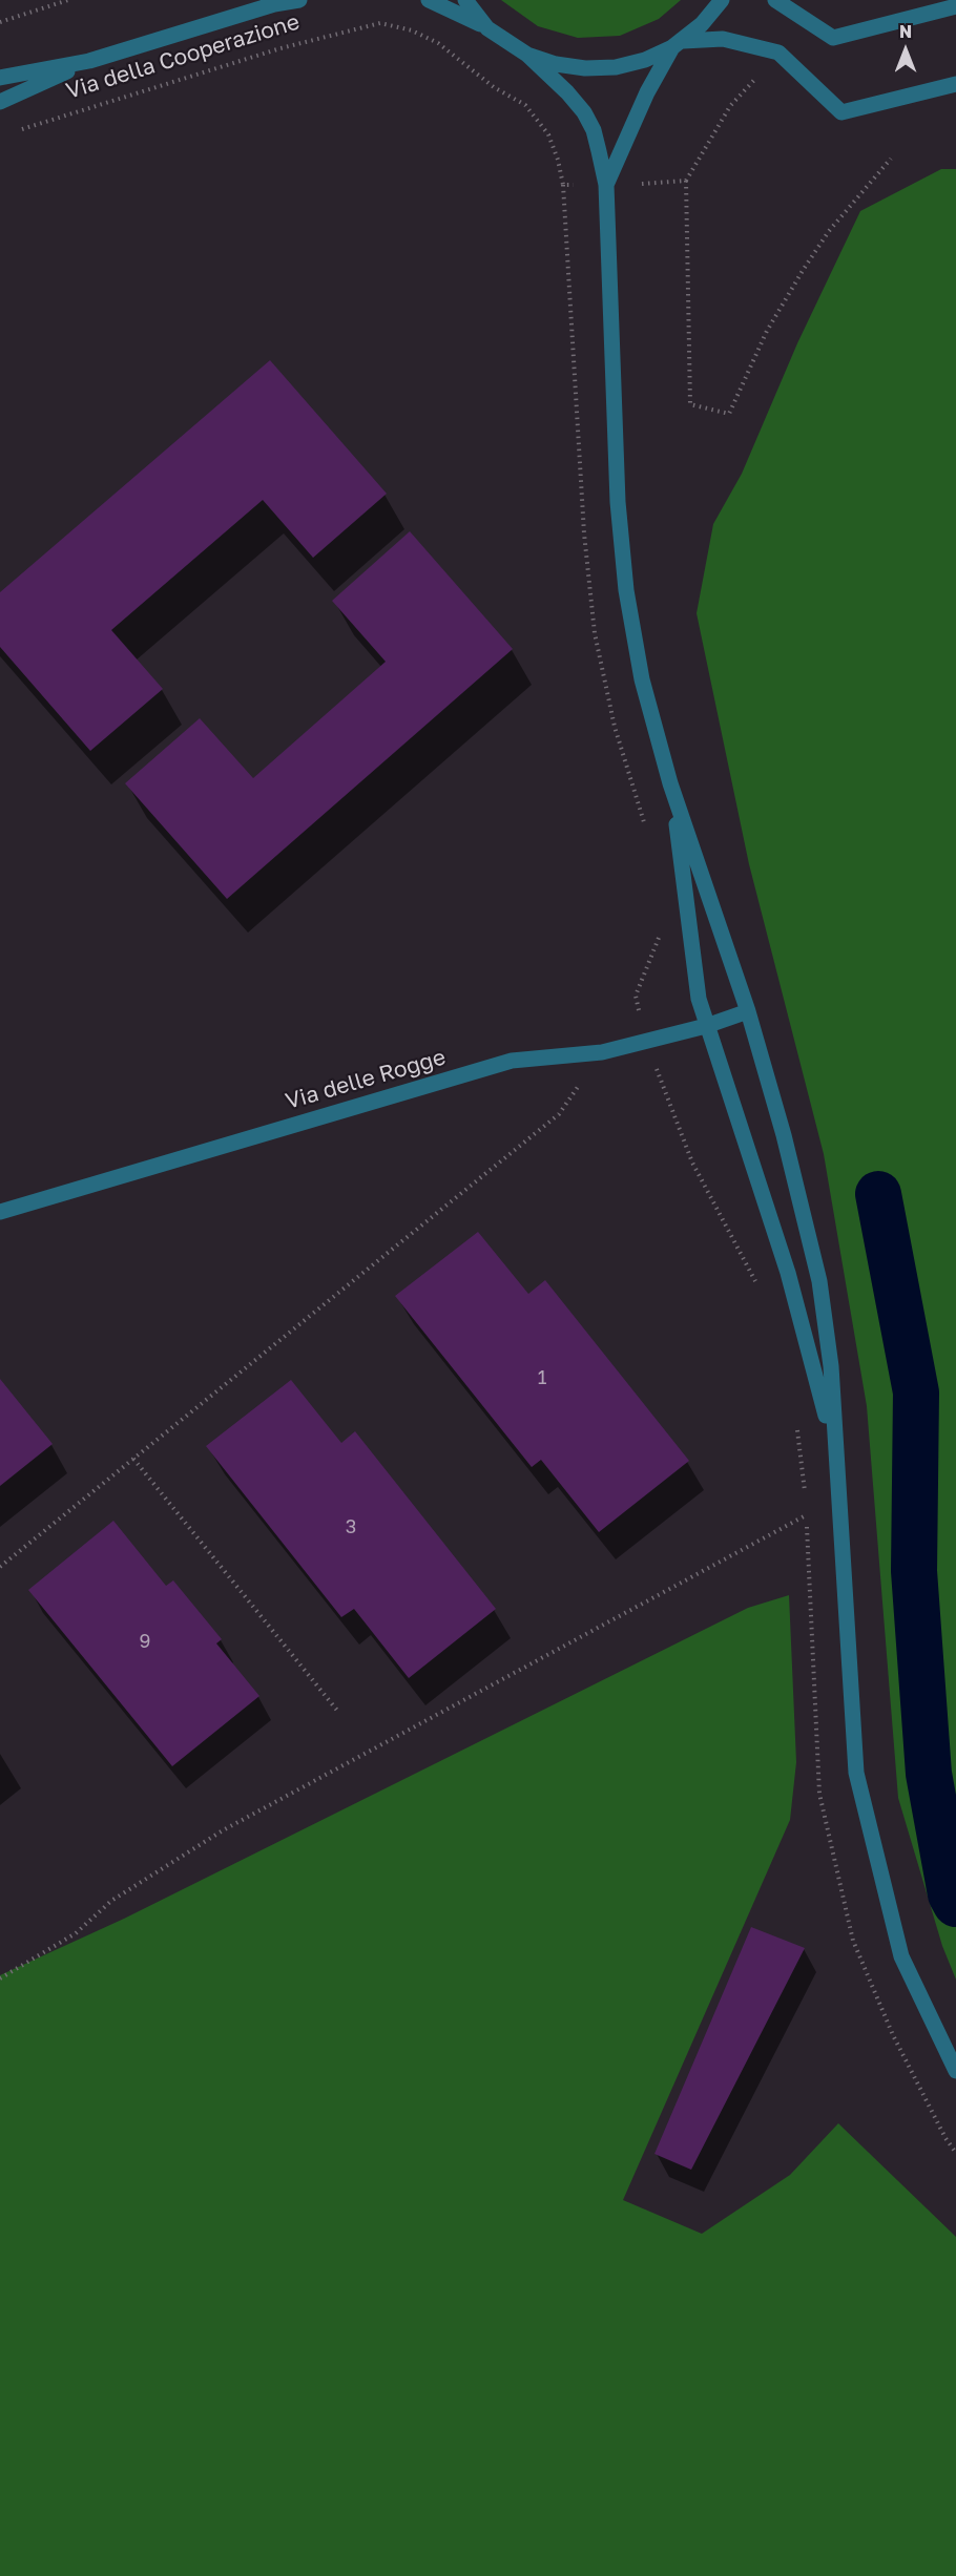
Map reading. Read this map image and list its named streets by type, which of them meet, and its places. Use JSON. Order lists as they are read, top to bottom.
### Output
{
  "streets": {
    "street": ["Via della Cooperazione", "Via delle Rogge"]
  },
  "house_numbers": ["1", "3", "9"],
  "north": "top"
}
